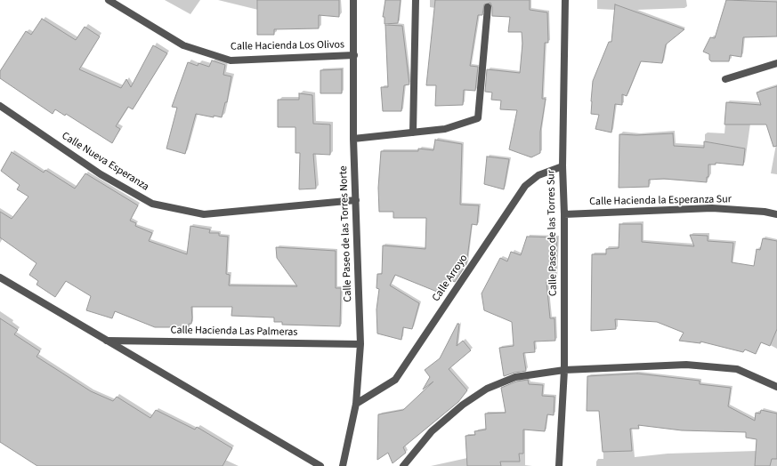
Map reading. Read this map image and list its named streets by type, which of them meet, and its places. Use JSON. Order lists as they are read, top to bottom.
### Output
{
  "streets": {
    "street": [
      "Calle Hacienda Los Olivos",
      "Calle Nueva Esperanza",
      "Calle Hacienda la Esperanza Sur",
      "Calle Paseo de las Torres Sur",
      "Calle Paseo de las Torres Norte",
      "Calle Arroyo",
      "Calle Hacienda Las Palmeras"
    ]
  },
  "crossings": [
    ["Calle Hacienda Los Olivos", "Calle Paseo de las Torres Norte"],
    ["Calle Nueva Esperanza", "Calle Paseo de las Torres Norte"],
    ["Calle Hacienda la Esperanza Sur", "Calle Paseo de las Torres Sur"],
    ["Calle Paseo de las Torres Sur", "Calle Arroyo"],
    ["Calle Paseo de las Torres Norte", "Calle Arroyo"],
    ["Calle Paseo de las Torres Norte", "Calle Hacienda Las Palmeras"]
  ]
}
